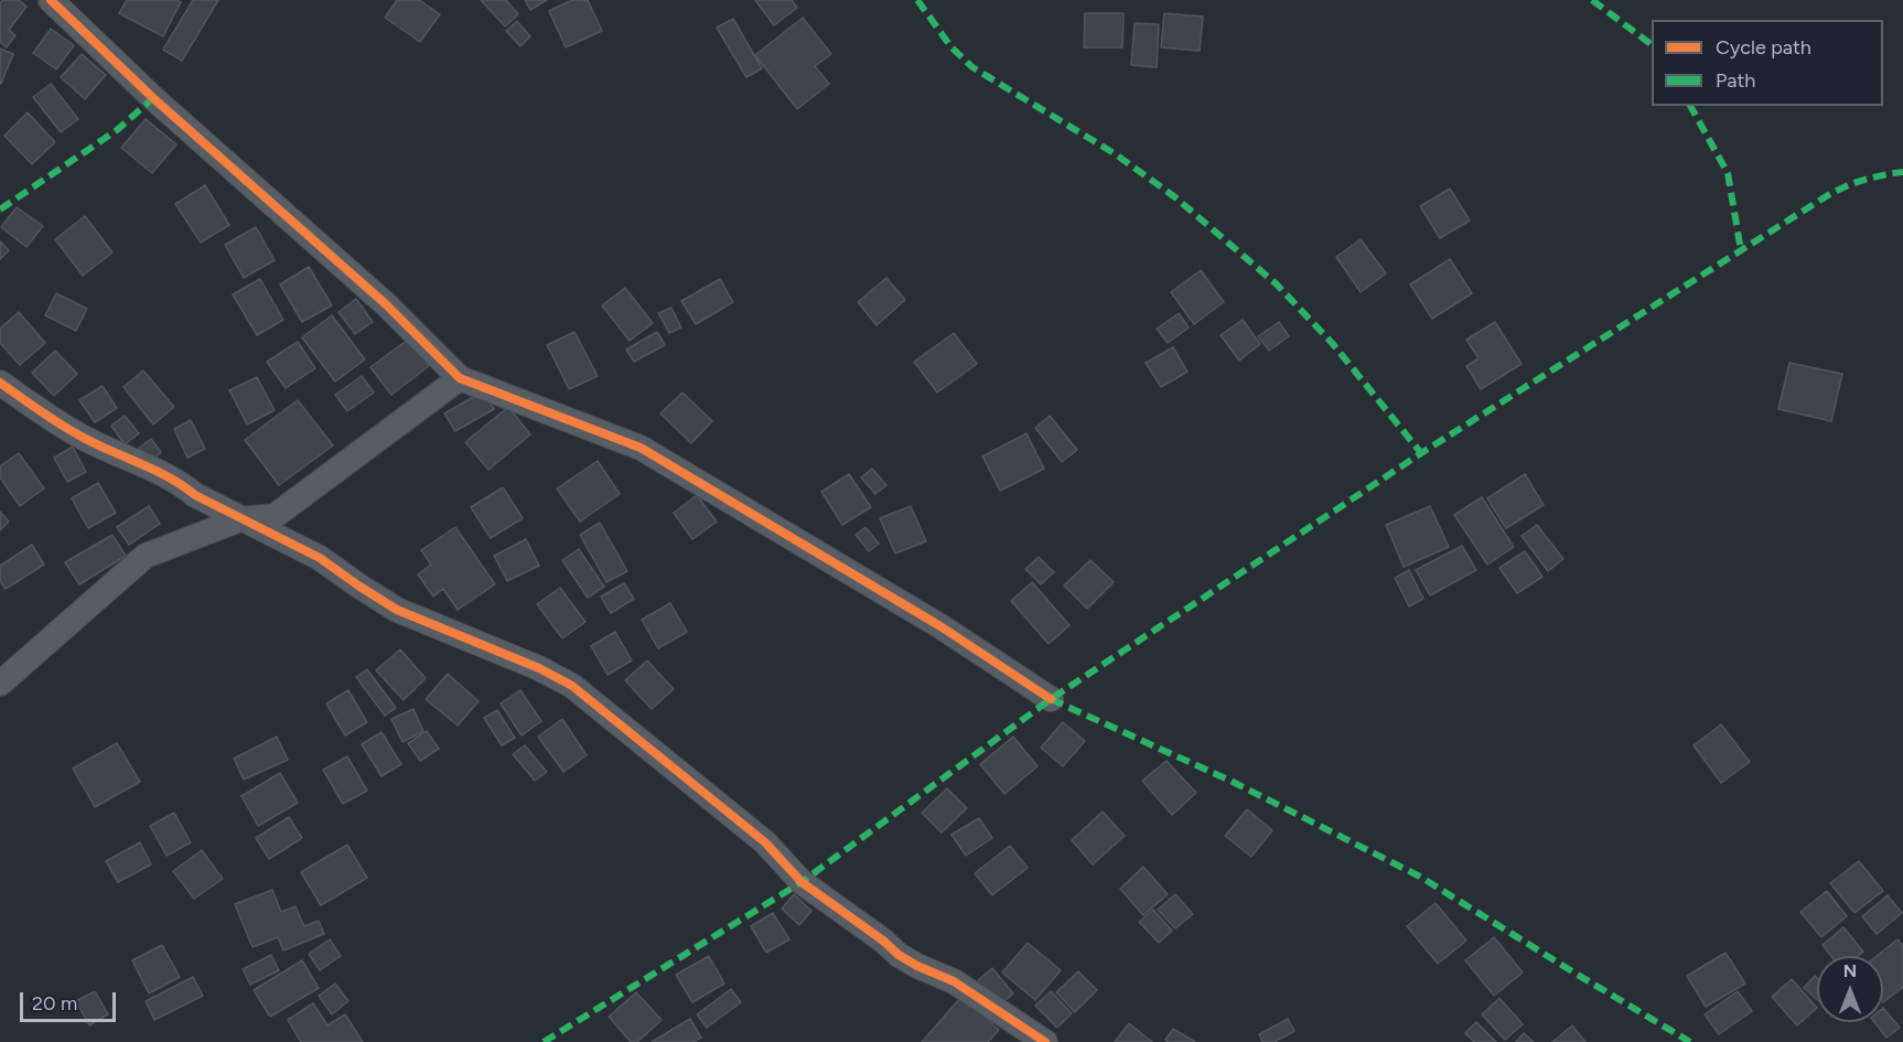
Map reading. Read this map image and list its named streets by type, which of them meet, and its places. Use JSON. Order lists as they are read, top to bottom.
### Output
{
  "legend": ["Cycle path", "Path"],
  "scale_bar": "20 m",
  "north": "top"
}
